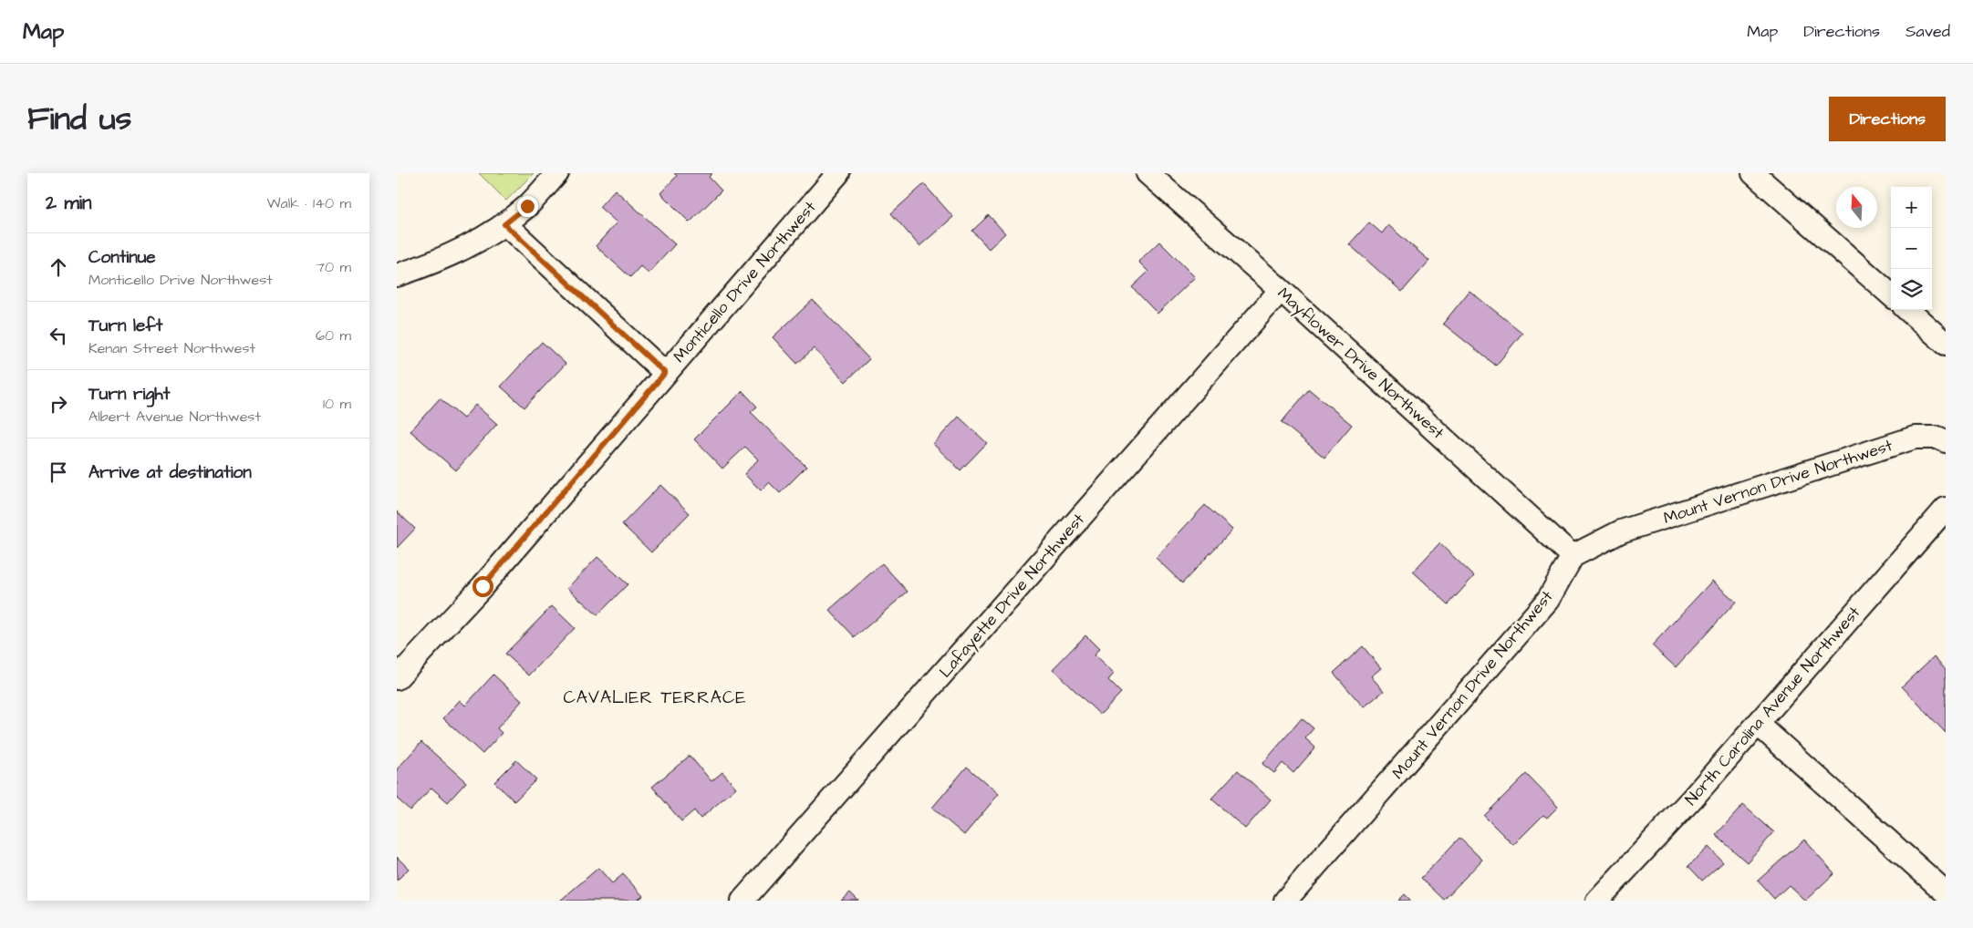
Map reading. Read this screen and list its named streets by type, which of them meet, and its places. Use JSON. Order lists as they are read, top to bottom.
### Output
{
  "streets": {
    "street": [
      "Monticello Drive Northwest",
      "Mayflower Drive Northwest",
      "Mount Vernon Drive Northwest",
      "Lafayette Drive Northwest",
      "North Carolina Avenue Northwest"
    ]
  },
  "crossings": [
    ["Mayflower Drive Northwest", "Mount Vernon Drive Northwest"],
    ["Mayflower Drive Northwest", "Lafayette Drive Northwest"]
  ],
  "districts": ["CAVALIER TERRACE"],
  "north": "top",
  "page": {
    "header": "Map",
    "nav": ["Map", "Directions", "Saved"],
    "title": "Find us",
    "buttons": "Directions",
    "heading": ["2 min", "Walk · 140 m"],
    "map_buttons": ["+", "−"],
    "list": [
      ["Continue", "Monticello Drive Northwest", "70 m"],
      ["Turn left", "Kenan Street Northwest", "60 m"],
      ["Turn right", "Albert Avenue Northwest", "10 m"],
      "Arrive at destination"
    ]
  }
}
